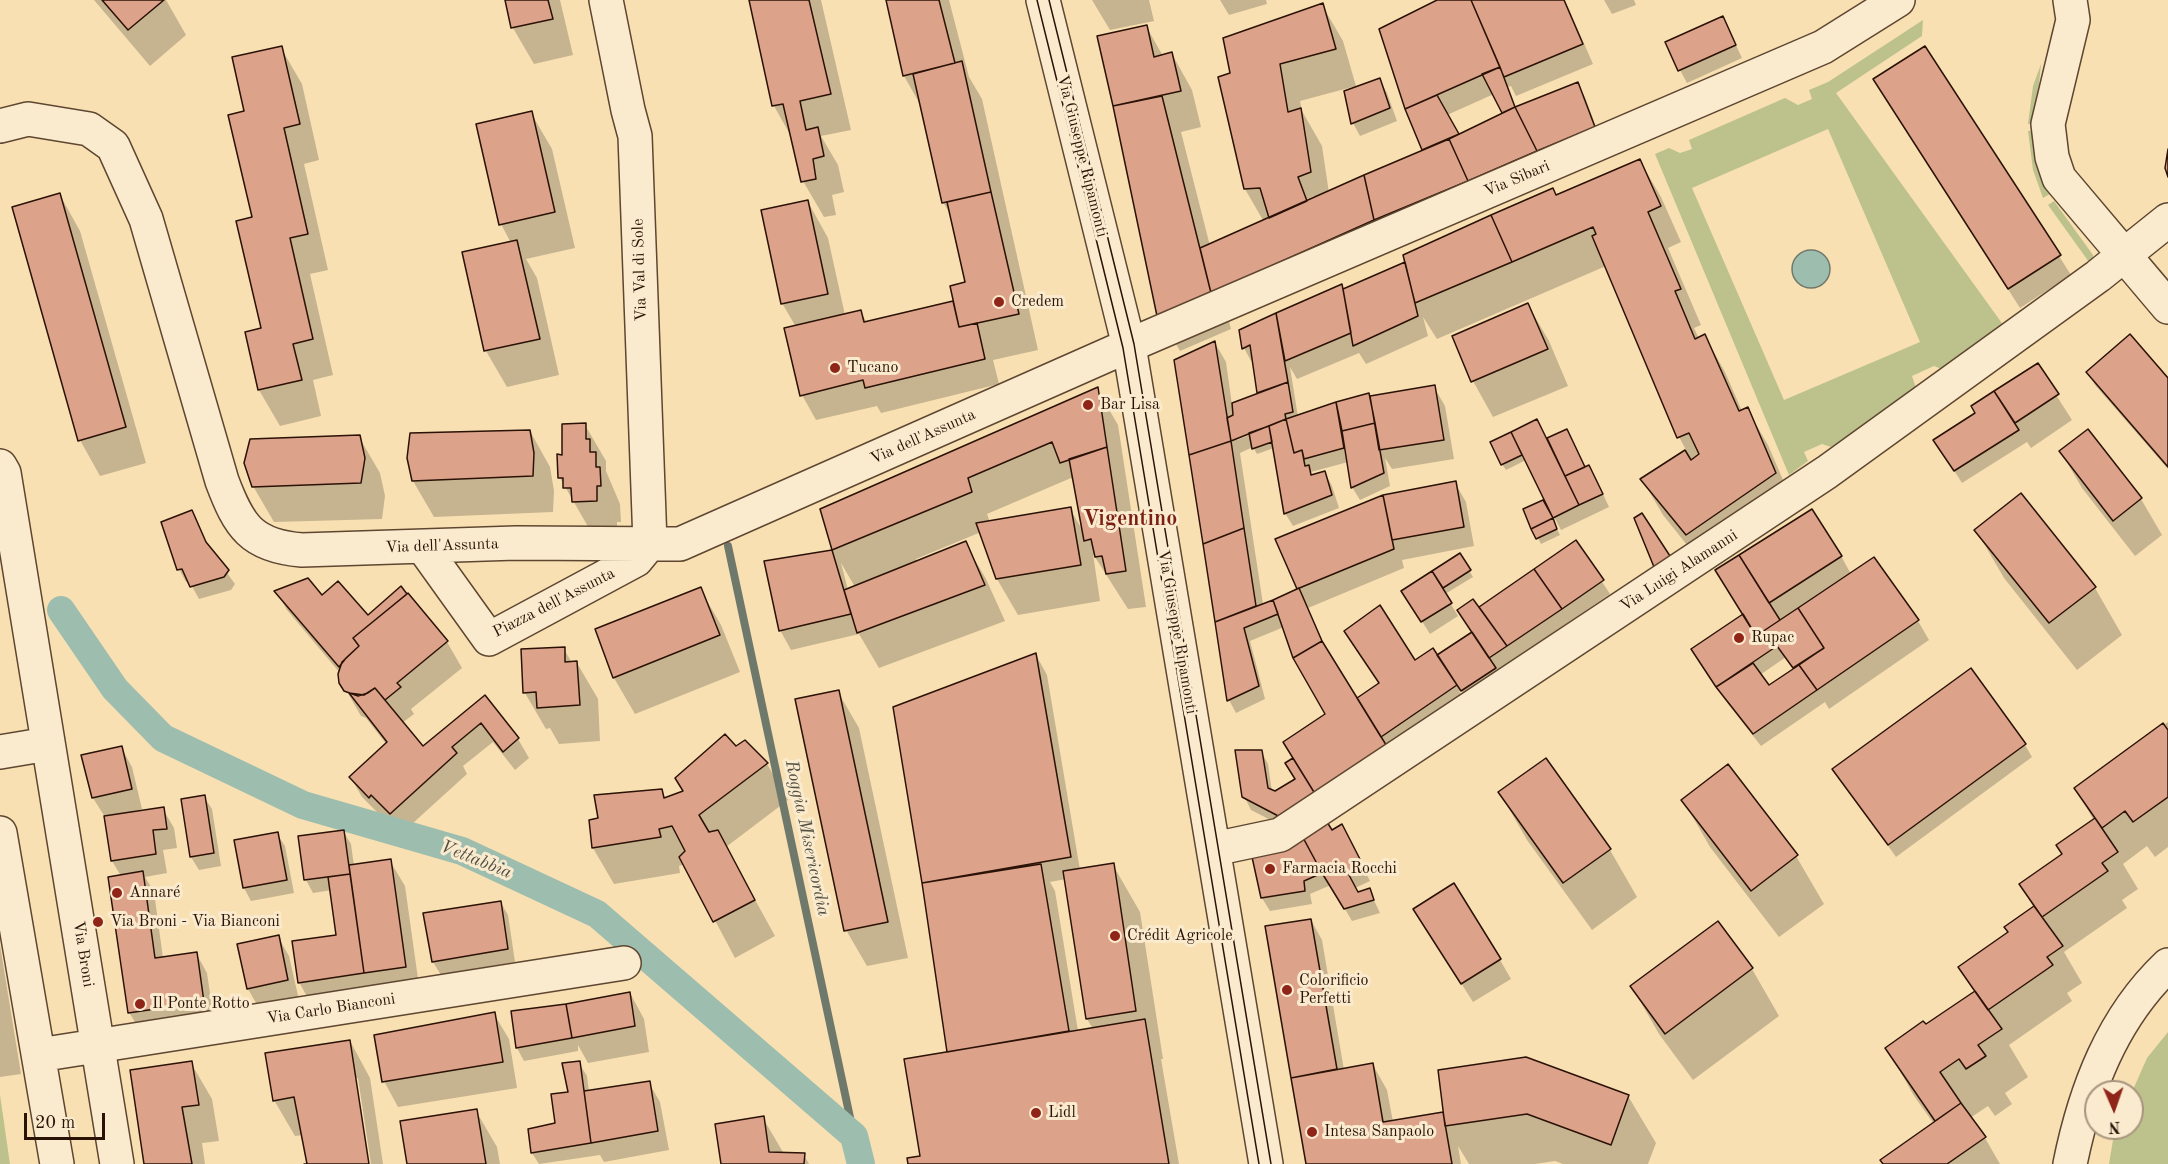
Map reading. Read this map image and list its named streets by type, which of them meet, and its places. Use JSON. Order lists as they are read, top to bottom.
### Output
{
  "streets": {
    "street": [
      "Via Giuseppe Ripamonti",
      "Via Sibari",
      "Via Val di Sole",
      "Via dell'Assunta",
      "Via Luigi Alamanni",
      "Piazza dell'Assunta",
      "Via Broni",
      "Via Carlo Bianconi"
    ]
  },
  "crossings": [
    ["Via Giuseppe Ripamonti", "Via Sibari"],
    ["Via Giuseppe Ripamonti", "Via dell'Assunta"],
    ["Via Giuseppe Ripamonti", "Via Luigi Alamanni"],
    ["Via Sibari", "Via dell'Assunta"],
    ["Via Val di Sole", "Via dell'Assunta"],
    ["Via Val di Sole", "Piazza dell'Assunta"],
    ["Via dell'Assunta", "Piazza dell'Assunta"],
    ["Via Broni", "Via Carlo Bianconi"]
  ],
  "districts": ["Vigentino"],
  "water": ["Roggia Misericordia", "Vettabbia"],
  "places": [
    "Credem",
    "Tucano",
    "Bar Lisa",
    "Rupac",
    "Farmacia Rocchi",
    "Annaré",
    "Via Broni - Via Bianconi",
    "Crédit Agricole",
    "Colorificio Perfetti",
    "Il Ponte Rotto",
    "Lidl",
    "Intesa Sanpaolo"
  ],
  "scale_bar": "20 m",
  "north": "bottom"
}
